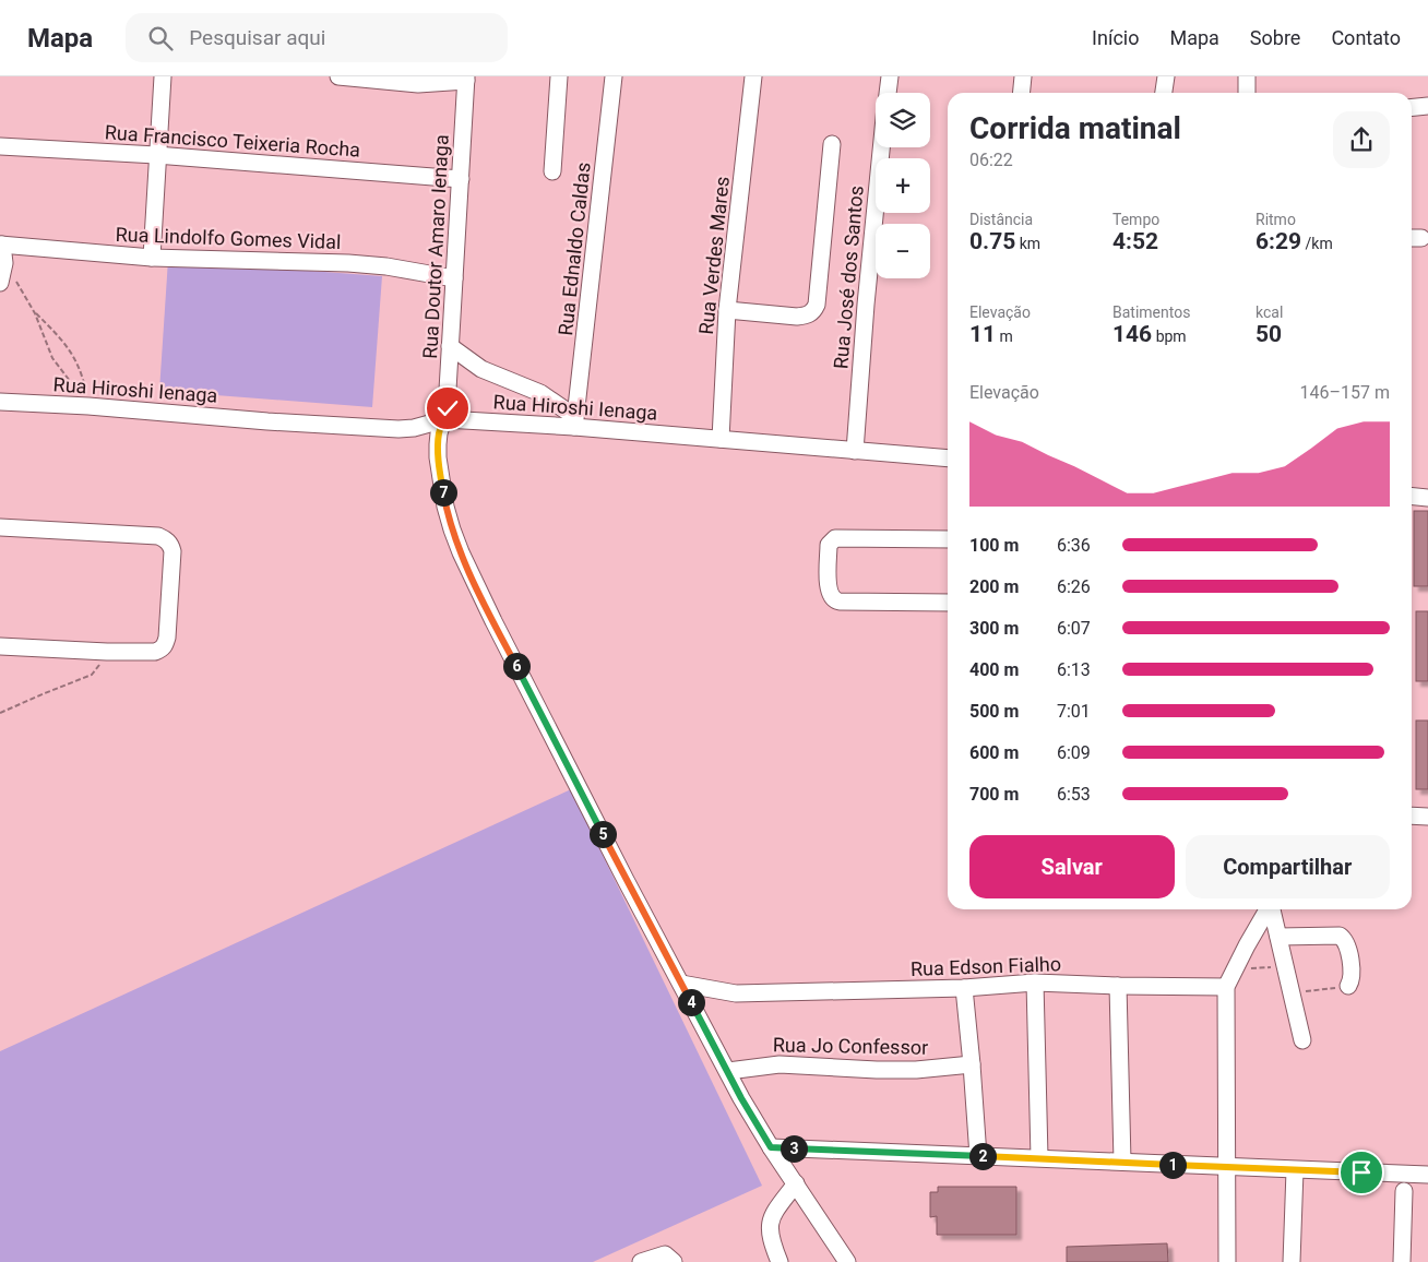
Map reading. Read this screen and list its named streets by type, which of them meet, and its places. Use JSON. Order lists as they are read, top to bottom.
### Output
{
  "streets": {
    "street": [
      "Rua Francisco Teixeria Rocha",
      "Rua Lindolfo Gomes Vidal",
      "Rua Doutor Amaro Ienaga",
      "Rua Ednaldo Caldas",
      "Rua Verdes Mares",
      "Rua José dos Santos",
      "Rua Hiroshi Ienaga",
      "Rua Edson Fialho",
      "Rua Jo Confessor"
    ]
  },
  "crossings": [
    ["Rua Francisco Teixeria Rocha", "Rua Doutor Amaro Ienaga"],
    ["Rua Lindolfo Gomes Vidal", "Rua Doutor Amaro Ienaga"],
    ["Rua Doutor Amaro Ienaga", "Rua Hiroshi Ienaga"],
    ["Rua Doutor Amaro Ienaga", "Rua Edson Fialho"],
    ["Rua Doutor Amaro Ienaga", "Rua Jo Confessor"],
    ["Rua Ednaldo Caldas", "Rua Hiroshi Ienaga"],
    ["Rua Verdes Mares", "Rua Hiroshi Ienaga"],
    ["Rua José dos Santos", "Rua Hiroshi Ienaga"]
  ],
  "page": {
    "header": "Mapa",
    "search": "Pesquisar aqui",
    "nav": [
      "Início",
      "Mapa",
      "Sobre",
      "Contato"
    ],
    "map_buttons": ["+", "−"],
    "heading": ["Corrida matinal", "06:22"],
    "stats": [
      ["Distância", "0.75 km"],
      ["Tempo", "4:52"],
      ["Ritmo", "6:29 /km"],
      ["Elevação", "11 m"],
      ["Batimentos", "146 bpm"],
      ["kcal", "50"]
    ],
    "chart": ["Elevação", "146–157 m"],
    "pins": [
      "7",
      "6",
      "5",
      "4",
      "3",
      "2",
      "1"
    ],
    "list": [
      {
        "name": "100 m",
        "note": "6:36"
      },
      {
        "name": "200 m",
        "note": "6:26"
      },
      {
        "name": "300 m",
        "note": "6:07"
      },
      {
        "name": "400 m",
        "note": "6:13"
      },
      {
        "name": "500 m",
        "note": "7:01"
      },
      {
        "name": "600 m",
        "note": "6:09"
      },
      {
        "name": "700 m",
        "note": "6:53"
      }
    ],
    "buttons": ["Salvar", "Compartilhar"]
  }
}
